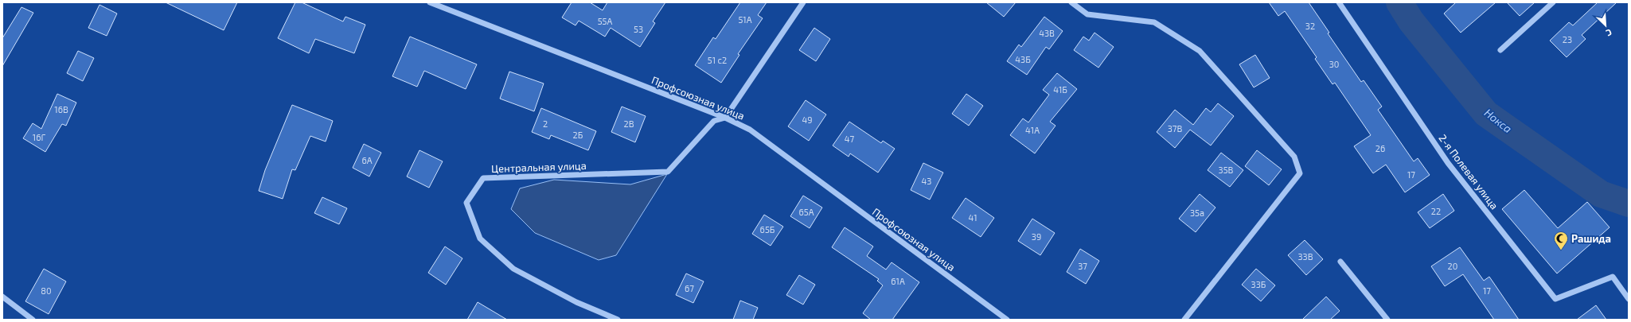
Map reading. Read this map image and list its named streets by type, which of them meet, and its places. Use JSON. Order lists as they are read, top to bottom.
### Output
{
  "streets": {
    "street": ["Профсоюзная улица", "Центральная улица", "2-я Полевая улица"]
  },
  "crossings": [
    ["Профсоюзная улица", "Центральная улица"]
  ],
  "water": ["Нокса"],
  "places": {
    "mosque": ["Рашида"]
  },
  "house_numbers": [
    "51А",
    "55А",
    "32",
    "53",
    "43В",
    "23",
    "43Б",
    "51 с2",
    "30",
    "41Б",
    "16В",
    "49",
    "2",
    "2В",
    "37В",
    "41А",
    "2Б",
    "16Г",
    "47",
    "26",
    "6А",
    "35В",
    "17",
    "43",
    "22",
    "65А",
    "35а",
    "41",
    "65Б",
    "39",
    "33В",
    "37",
    "20",
    "61А",
    "33Б",
    "67",
    "80",
    "17"
  ],
  "north": "bottom right"
}
